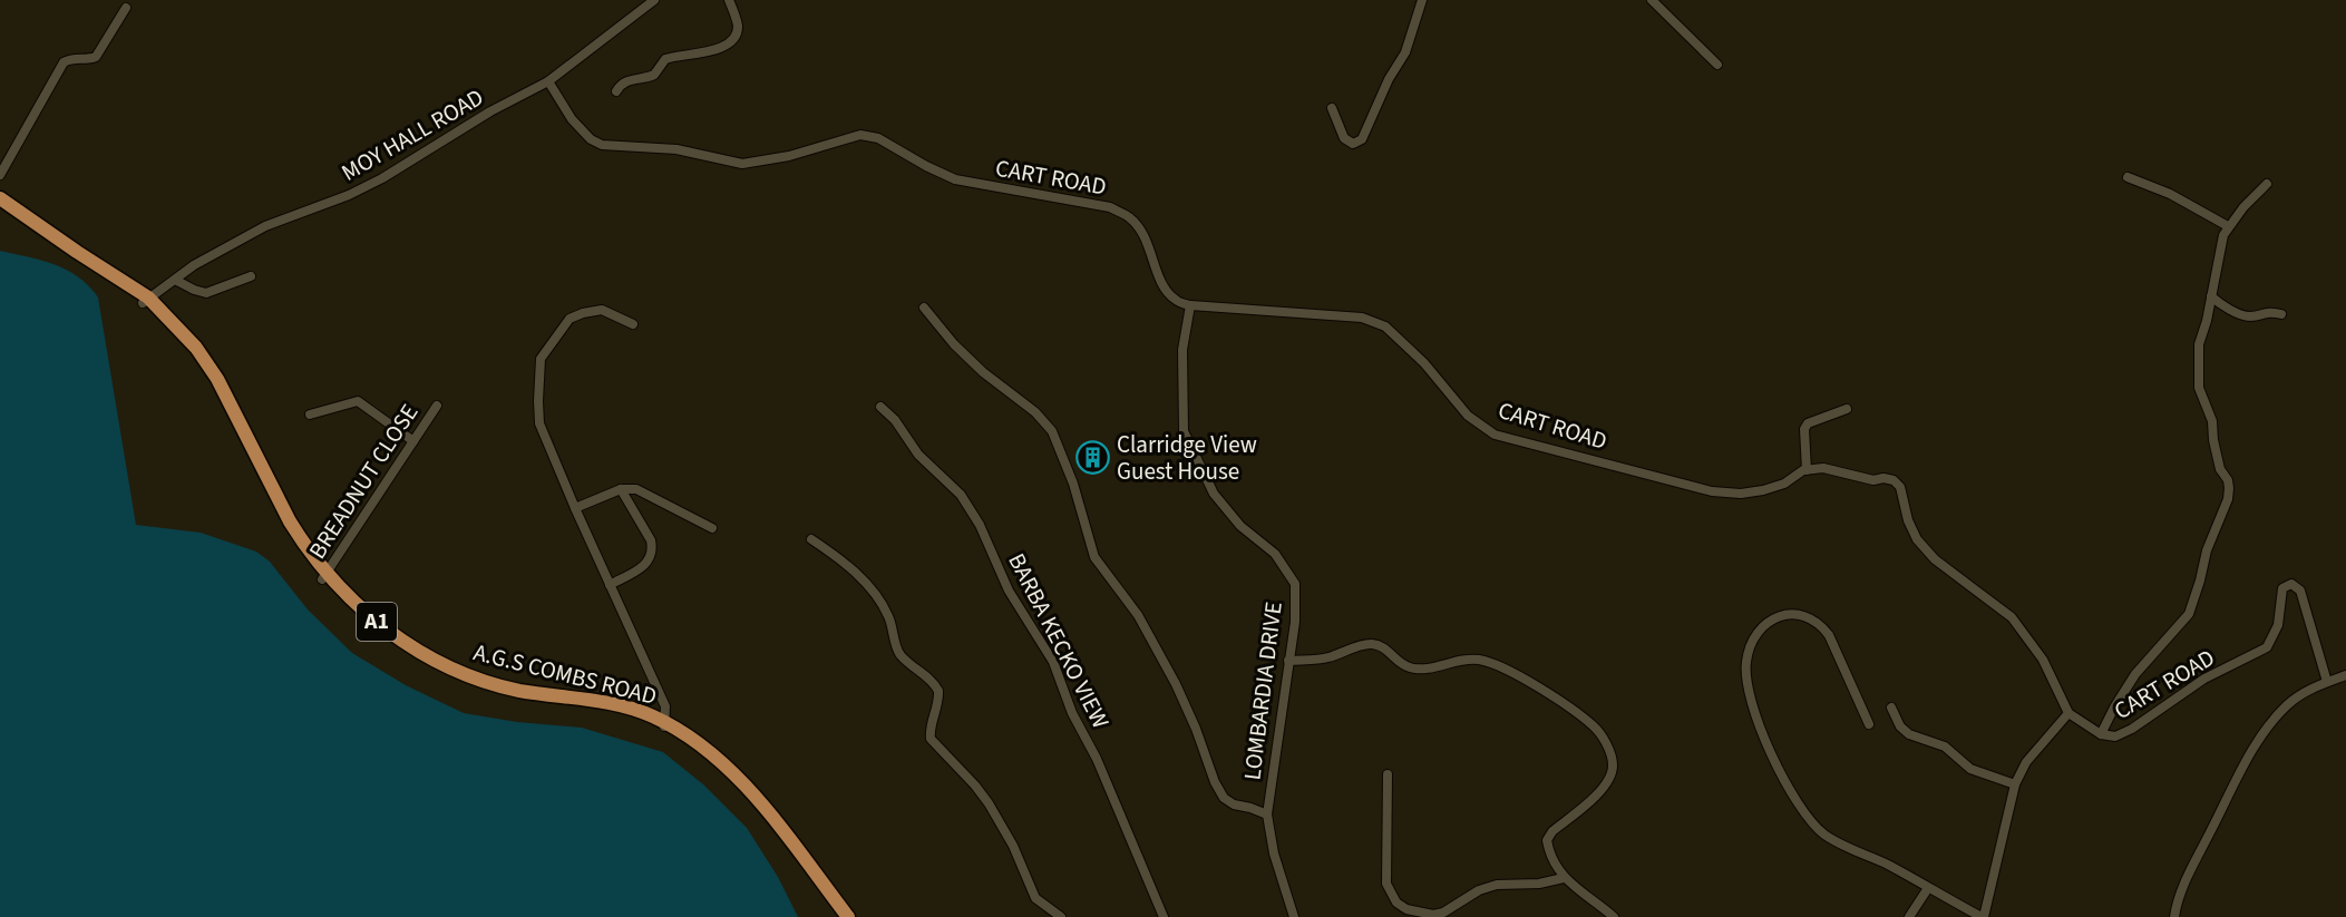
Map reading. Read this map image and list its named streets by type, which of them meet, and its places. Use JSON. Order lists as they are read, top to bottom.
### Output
{
  "streets": {
    "main road": ["A1", "A.G.S COMBS ROAD"],
    "street": [
      "MOY HALL ROAD",
      "CART ROAD",
      "BREADNUT CLOSE",
      "BARBA KECKO VIEW",
      "LOMBARDIA DRIVE"
    ]
  },
  "crossings": [
    ["MOY HALL ROAD", "CART ROAD"],
    ["MOY HALL ROAD", "A.G.S COMBS ROAD"],
    ["CART ROAD", "LOMBARDIA DRIVE"],
    ["BREADNUT CLOSE", "A.G.S COMBS ROAD"]
  ],
  "places": {
    "building": ["Clarridge View Guest House"]
  }
}
